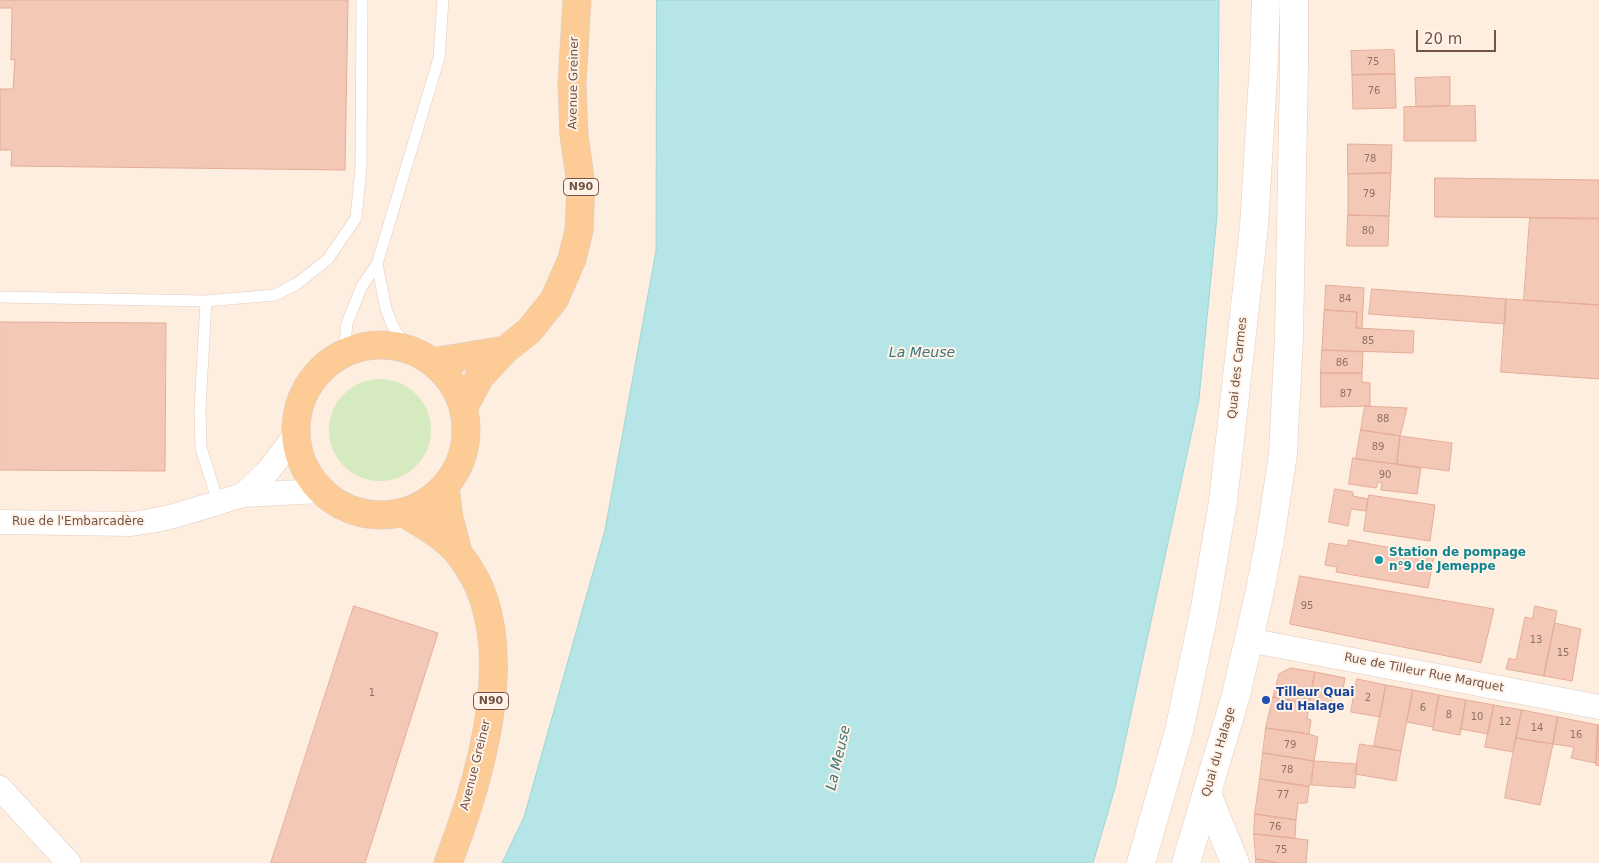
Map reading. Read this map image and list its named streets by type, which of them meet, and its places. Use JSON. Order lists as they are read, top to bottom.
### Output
{
  "streets": {
    "main road": [
      "Avenue Greiner",
      "N90",
      "Quai des Carmes",
      "Quai du Halage"
    ],
    "street": ["Rue de l'Embarcadère", "Rue de Tilleur Rue Marquet"]
  },
  "crossings": [
    ["Avenue Greiner", "Rue de l'Embarcadère"],
    ["Rue de Tilleur Rue Marquet", "Quai du Halage"]
  ],
  "water": ["La Meuse"],
  "places": ["Station de pompage n°9 de Jemeppe", "Tilleur Quai du Halage"],
  "house_numbers": [
    "75",
    "76",
    "78",
    "79",
    "80",
    "84",
    "85",
    "86",
    "87",
    "88",
    "89",
    "90",
    "95",
    "13",
    "15",
    "1",
    "2",
    "6",
    "8",
    "10",
    "12",
    "14",
    "16",
    "79",
    "78",
    "77",
    "76",
    "75"
  ],
  "scale_bar": "20 m"
}
